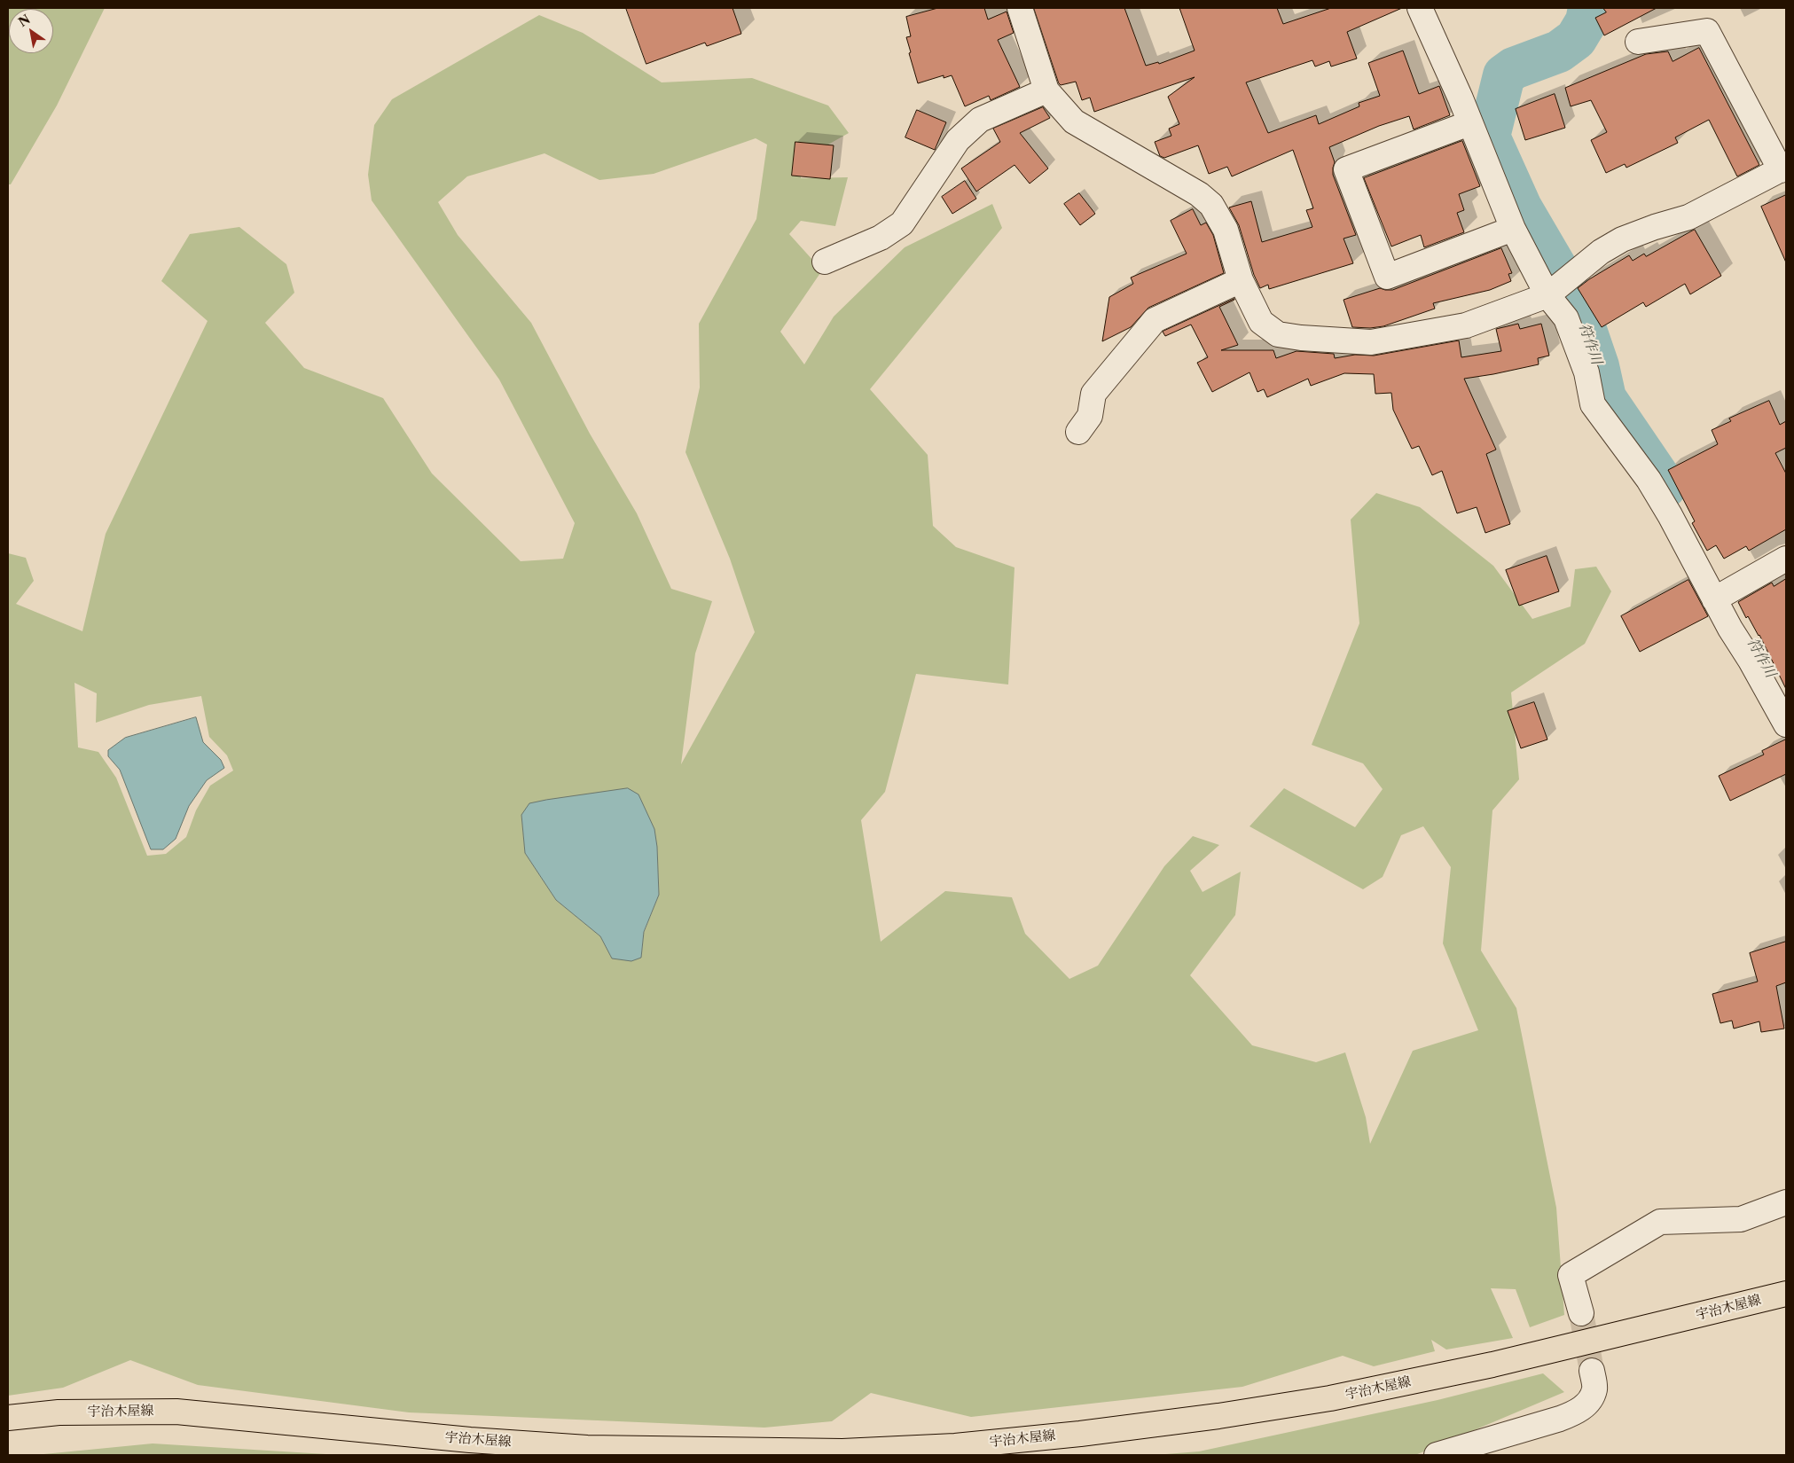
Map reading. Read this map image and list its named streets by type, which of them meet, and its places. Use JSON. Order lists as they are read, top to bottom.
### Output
{
  "streets": {
    "main road": ["宇治木屋線"]
  },
  "water": ["符作川"],
  "north": "top left"
}
